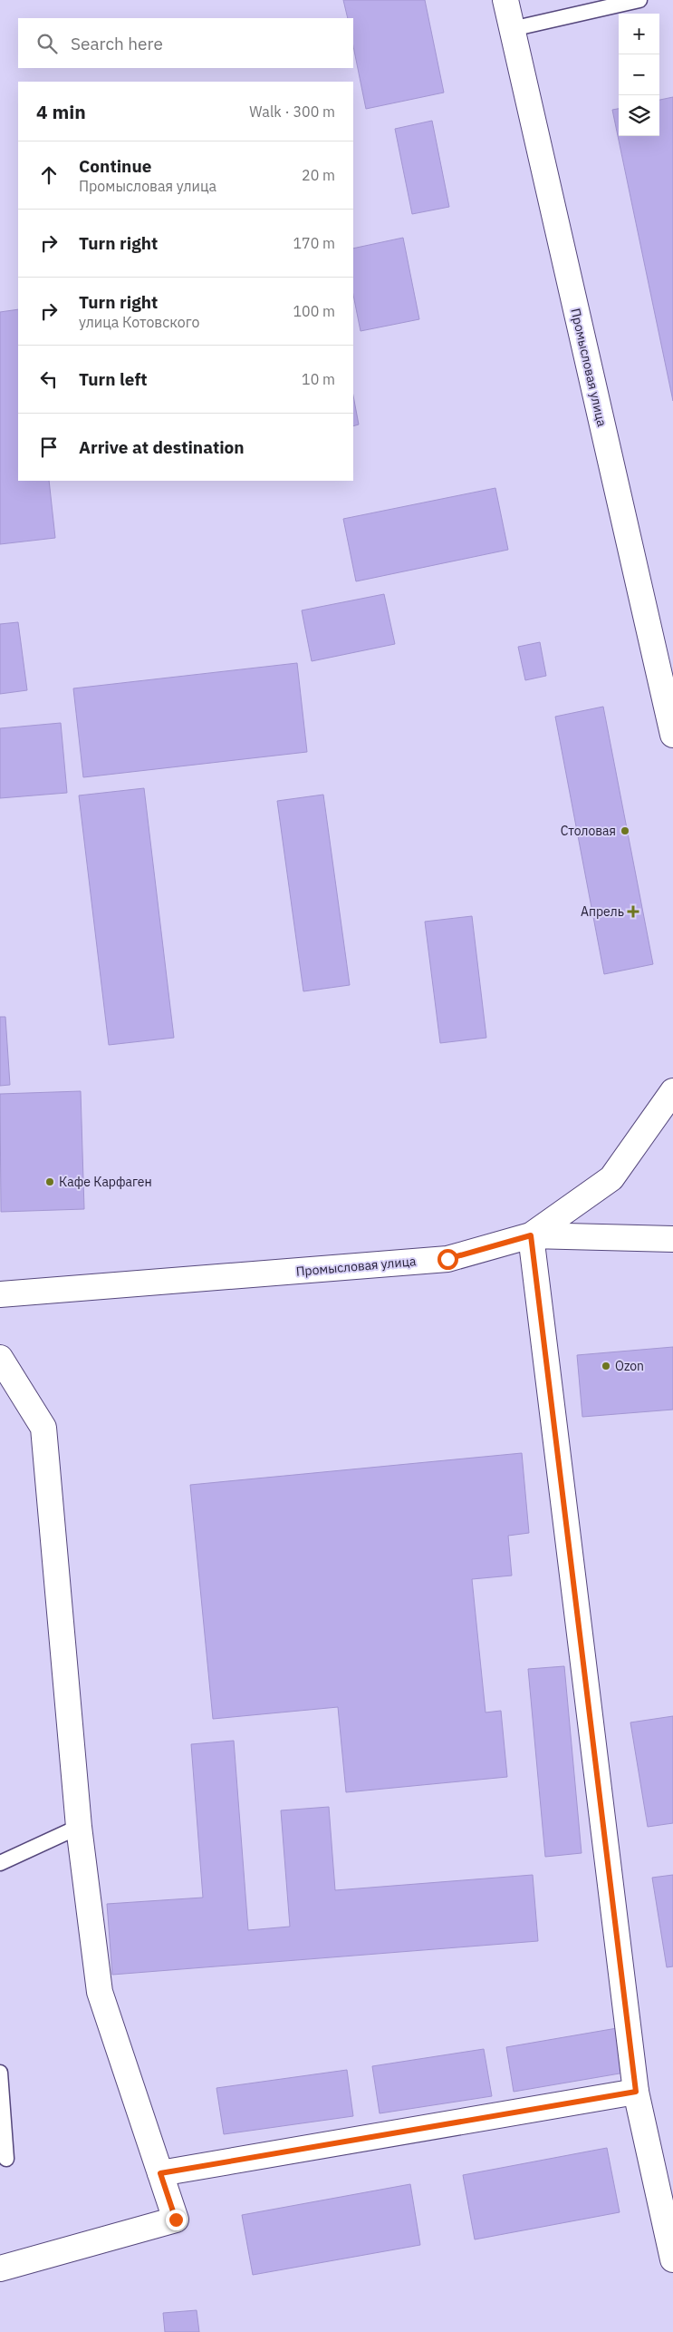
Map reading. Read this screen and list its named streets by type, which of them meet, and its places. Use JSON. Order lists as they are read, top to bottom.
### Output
{
  "streets": {
    "street": ["Промысловая улица"]
  },
  "places": {
    "other": ["Столовая", "Кафе Карфаген", "Ozon"],
    "health": ["Апрель"]
  },
  "page": {
    "map_buttons": ["+", "−"],
    "search": "Search here",
    "heading": ["4 min", "Walk · 300 m"],
    "list": [
      ["Continue", "Промысловая улица", "20 m"],
      ["Turn right", "170 m"],
      ["Turn right", "улица Котовского", "100 m"],
      ["Turn left", "10 m"],
      "Arrive at destination"
    ]
  }
}
